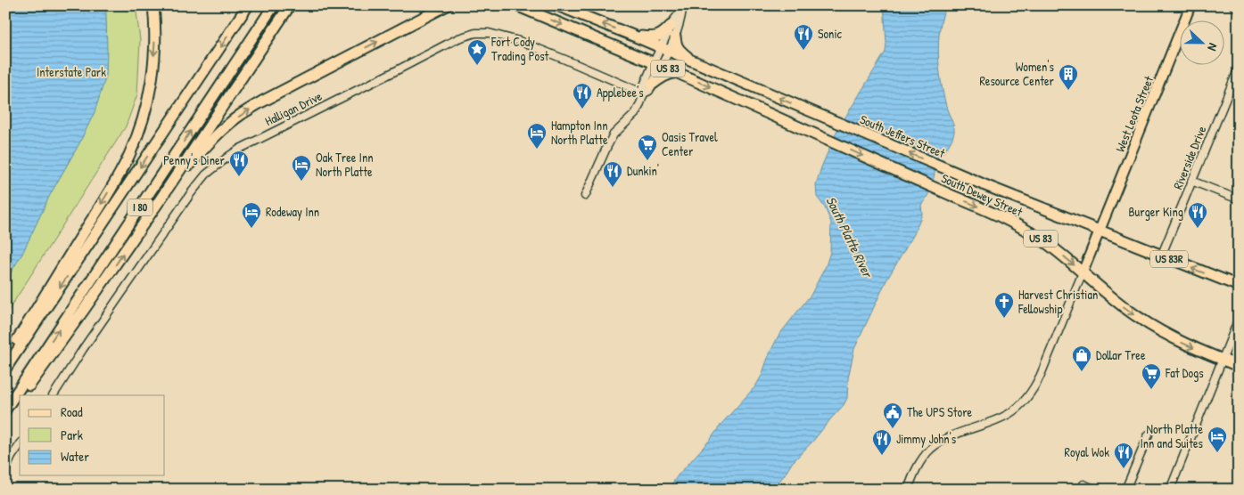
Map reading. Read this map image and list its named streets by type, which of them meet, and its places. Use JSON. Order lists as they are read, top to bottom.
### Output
{
  "streets": {
    "highway": [
      "US 83",
      "South Jeffers Street",
      "South Dewey Street",
      "I 80",
      "US 83R"
    ],
    "main road": ["West Leota Street"],
    "street": ["Halligan Drive", "Riverside Drive"]
  },
  "crossings": [
    ["US 83", "South Dewey Street"],
    ["West Leota Street", "South Jeffers Street"],
    ["West Leota Street", "South Dewey Street"],
    ["South Jeffers Street", "Riverside Drive"]
  ],
  "one_way": ["South Jeffers Street", "South Dewey Street"],
  "water": ["South Platte River"],
  "parks": ["Interstate Park"],
  "places": {
    "restaurant": [
      "Sonic",
      "Applebee's",
      "Penny's Diner",
      "Dunkin'",
      "Burger King",
      "Jimmy John's",
      "Royal Wok"
    ],
    "place": ["Fort Cody Trading Post"],
    "building": ["Women's Resource Center"],
    "hotel": [
      "Hampton Inn North Platte",
      "Oak Tree Inn North Platte",
      "Rodeway Inn",
      "North Platte Inn and Suites"
    ],
    "supermarket": ["Oasis Travel Center", "Fat Dogs"],
    "church": ["Harvest Christian Fellowship"],
    "shop": ["Dollar Tree"],
    "public building": ["The UPS Store"]
  },
  "legend": ["Road", "Park", "Water"],
  "north": "right"
}
